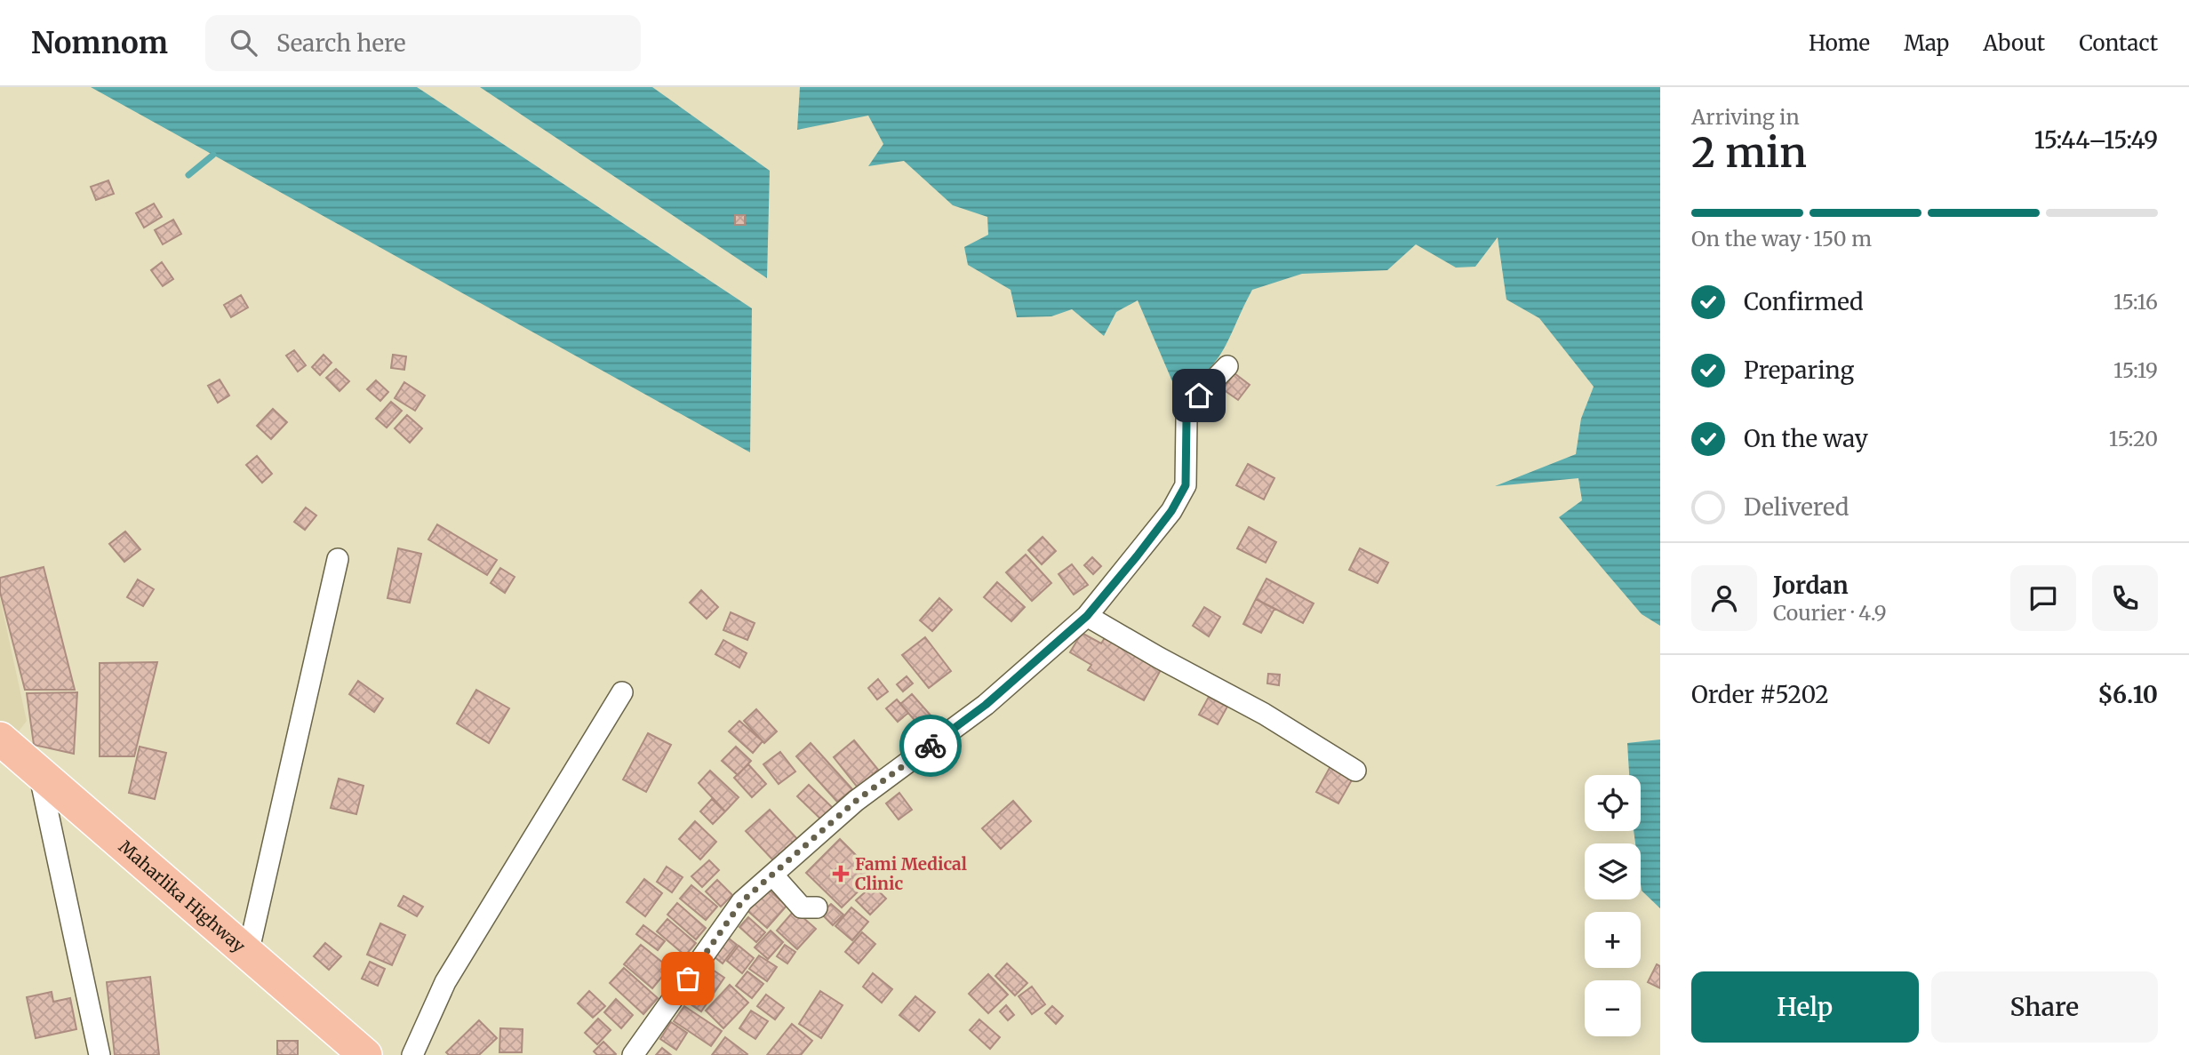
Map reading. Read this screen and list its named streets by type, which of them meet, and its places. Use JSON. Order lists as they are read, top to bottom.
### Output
{
  "streets": {
    "main road": ["Maharlika Highway"]
  },
  "places": {
    "health": ["Fami Medical Clinic"]
  },
  "page": {
    "header": "Nomnom",
    "search": "Search here",
    "nav": [
      "Home",
      "Map",
      "About",
      "Contact"
    ],
    "heading": ["2 min", "Arriving in", "15:44–15:49"],
    "panel": [
      "Jordan",
      "Courier · 4.9",
      "Order #5202",
      "$6.10"
    ],
    "bar": "On the way · 150 m",
    "list": [
      ["Confirmed", "15:16"],
      ["Preparing", "15:19"],
      ["On the way", "15:20"],
      "Delivered"
    ],
    "map_buttons": ["+", "−"],
    "buttons": ["Help", "Share"]
  }
}
